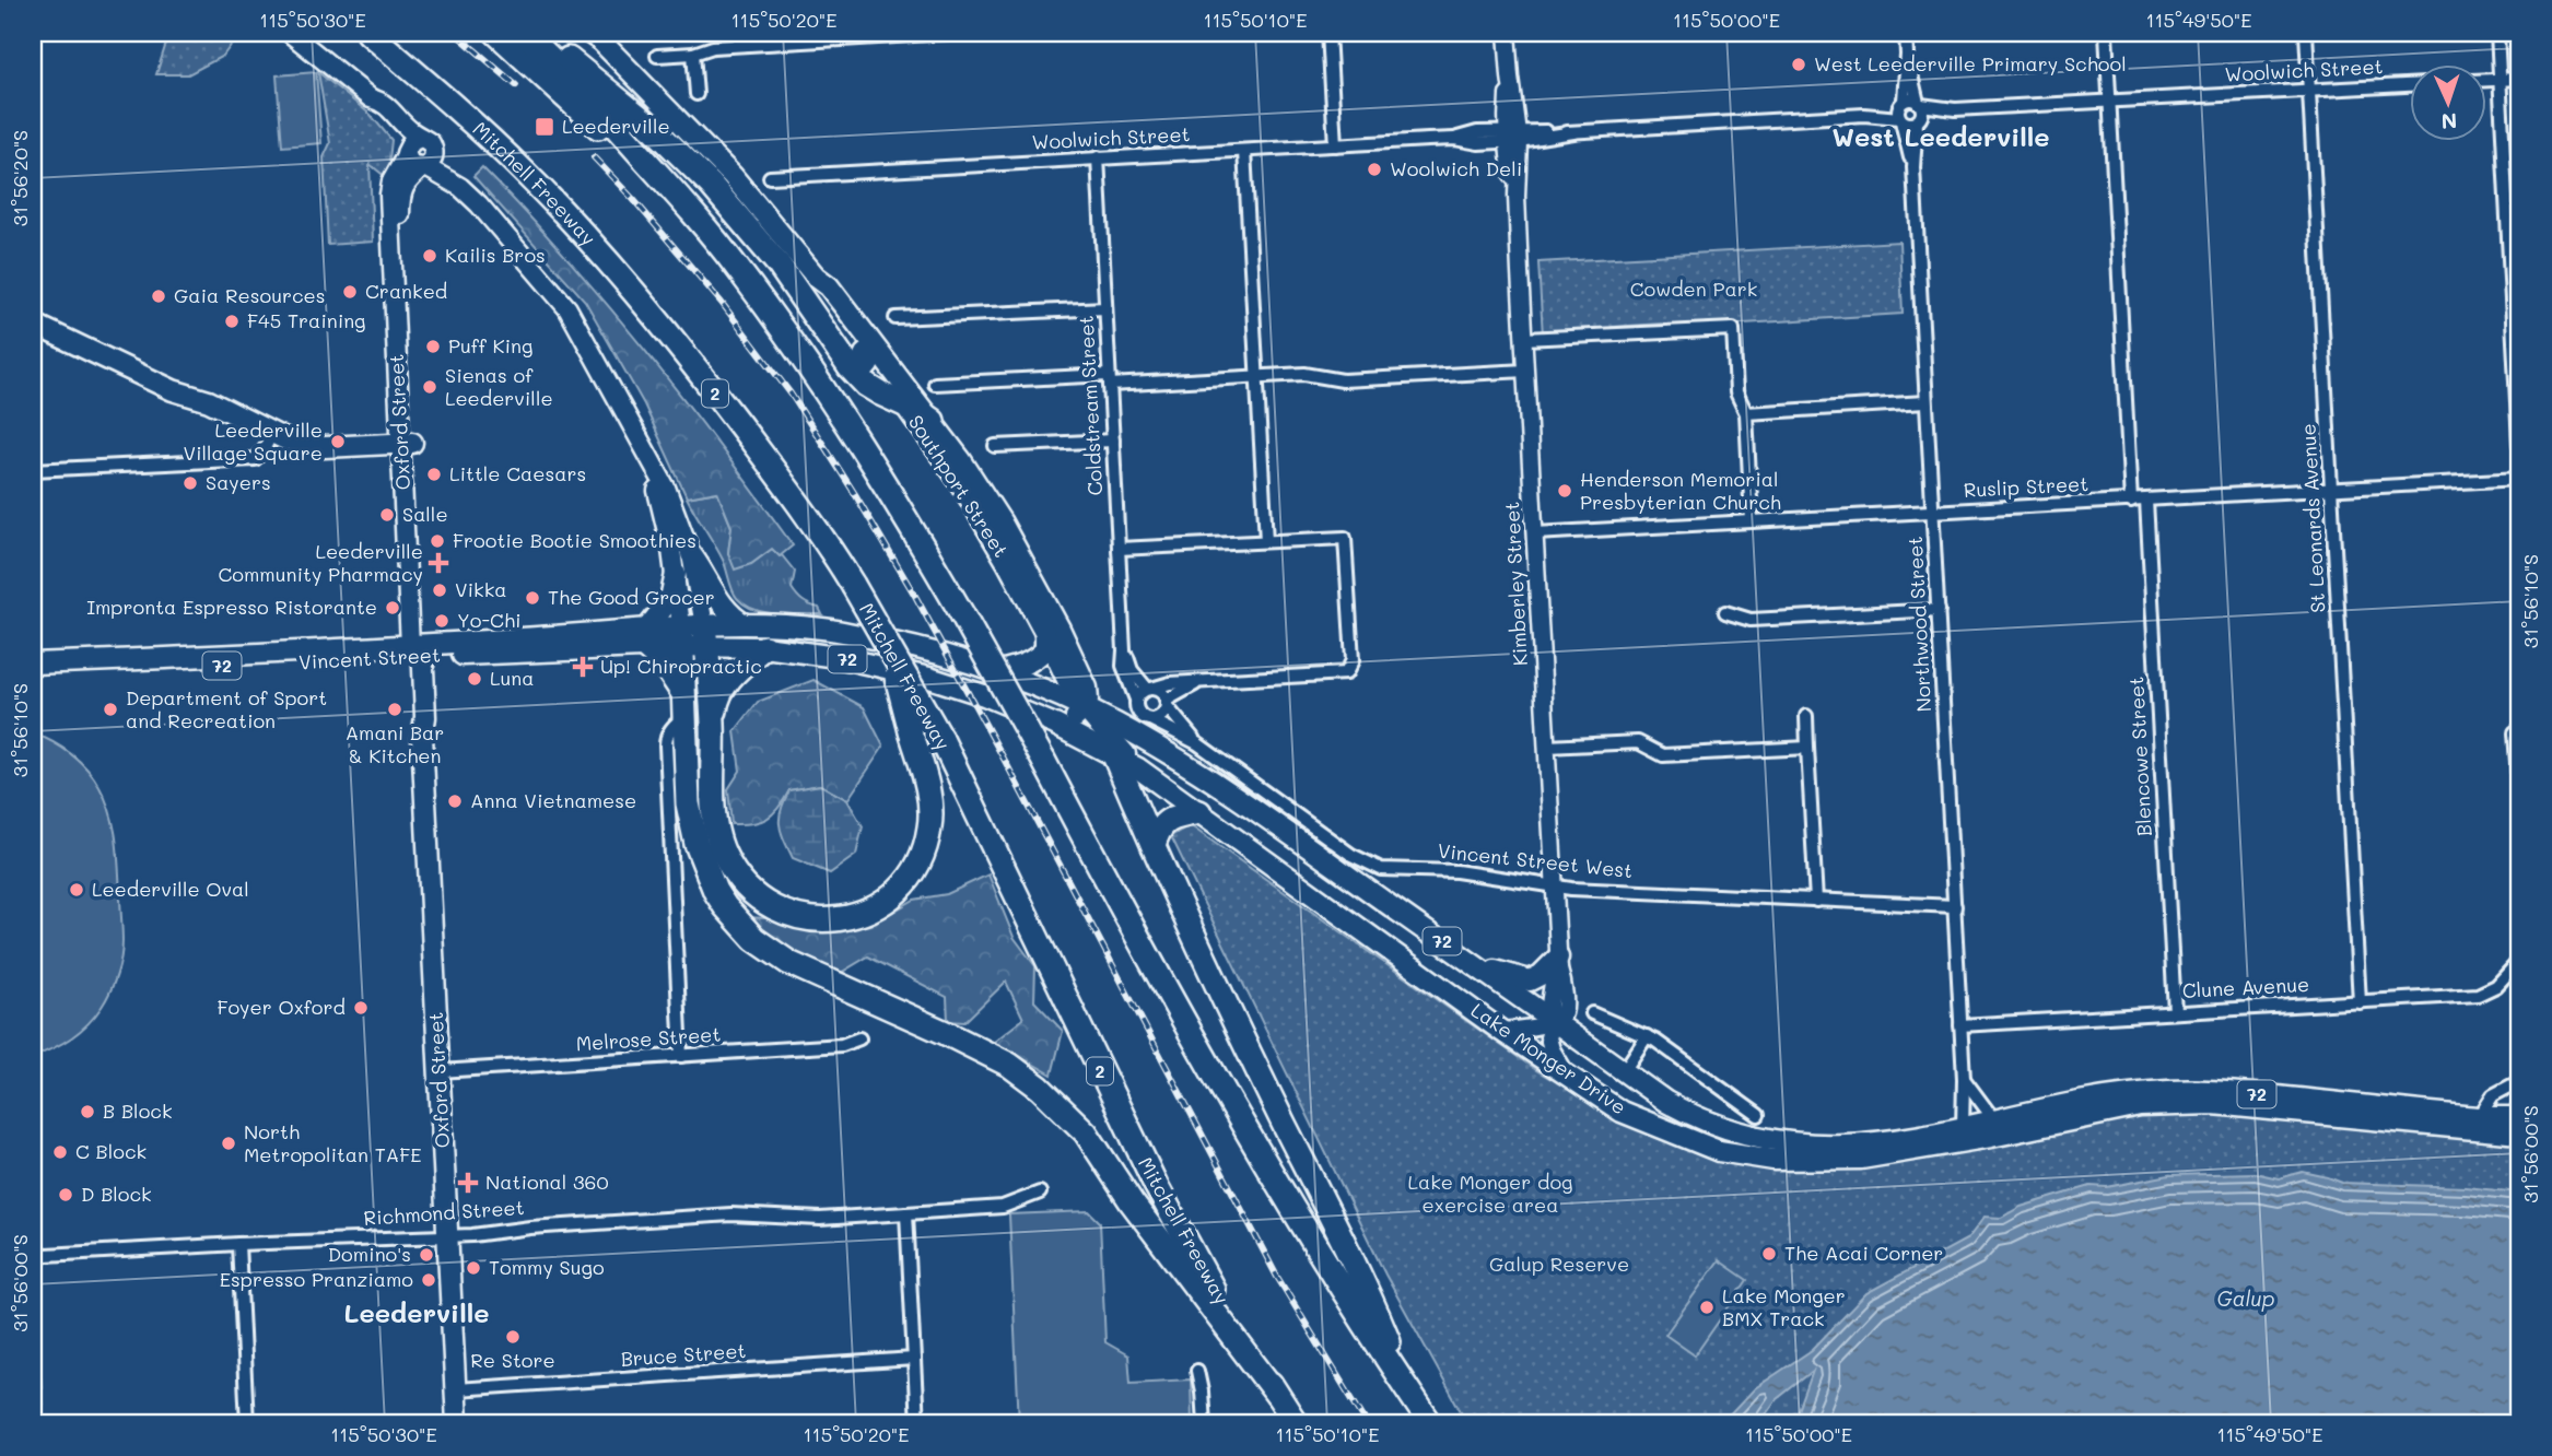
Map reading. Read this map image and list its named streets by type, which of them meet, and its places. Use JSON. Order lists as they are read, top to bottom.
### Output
{
  "streets": {
    "highway": ["Mitchell Freeway", "2"],
    "main road": [
      "Oxford Street",
      "Southport Street",
      "Vincent Street",
      "72",
      "Lake Monger Drive"
    ],
    "street": [
      "Woolwich Street",
      "Coldstream Street",
      "Ruslip Street",
      "St Leonards Avenue",
      "Kimberley Street",
      "Northwood Street",
      "Blencowe Street",
      "Vincent Street West",
      "Clune Avenue",
      "Melrose Street",
      "Richmond Street",
      "Bruce Street"
    ]
  },
  "crossings": [
    ["Woolwich Street", "Coldstream Street"],
    ["Woolwich Street", "St Leonards Avenue"],
    ["Woolwich Street", "Kimberley Street"],
    ["Woolwich Street", "Northwood Street"],
    ["Coldstream Street", "Vincent Street West"],
    ["Oxford Street", "Vincent Street"],
    ["Oxford Street", "Melrose Street"],
    ["Oxford Street", "Richmond Street"],
    ["Oxford Street", "Bruce Street"],
    ["Southport Street", "Lake Monger Drive"],
    ["Ruslip Street", "St Leonards Avenue"],
    ["Ruslip Street", "Kimberley Street"],
    ["Ruslip Street", "Northwood Street"],
    ["Ruslip Street", "Blencowe Street"],
    ["St Leonards Avenue", "Clune Avenue"],
    ["Kimberley Street", "Vincent Street West"],
    ["Kimberley Street", "Lake Monger Drive"],
    ["Northwood Street", "Vincent Street West"],
    ["Northwood Street", "Clune Avenue"],
    ["Northwood Street", "Lake Monger Drive"],
    ["Vincent Street", "Lake Monger Drive"],
    ["Blencowe Street", "Clune Avenue"]
  ],
  "districts": ["West Leederville", "Leederville"],
  "water": ["Galup"],
  "parks": ["Cowden Park", "Lake Monger dog exercise area", "Galup Reserve"],
  "places": {
    "other": [
      "West Leederville Primary School",
      "Woolwich Deli",
      "Kailis Bros",
      "Cranked",
      "Gaia Resources",
      "F45 Training",
      "Puff King",
      "Sienas of Leederville",
      "Leederville Village Square",
      "Little Caesars",
      "Sayers",
      "Henderson Memorial Presbyterian Church",
      "Salle",
      "Frootie Bootie Smoothies",
      "Vikka",
      "The Good Grocer",
      "Impronta Espresso Ristorante",
      "Yo-Chi",
      "Luna",
      "Department of Sport and Recreation",
      "Amani Bar & Kitchen",
      "Anna Vietnamese",
      "Leederville Oval",
      "Foyer Oxford",
      "B Block",
      "North Metropolitan TAFE",
      "C Block",
      "D Block",
      "The Acai Corner",
      "Domino's",
      "Tommy Sugo",
      "Espresso Pranziamo",
      "Lake Monger BMX Track",
      "Re Store"
    ],
    "transit": ["Leederville"],
    "health": ["Leederville Community Pharmacy", "Up! Chiropractic", "National 360"]
  },
  "north": "bottom",
  "coordinates": [
    "115°50'30\"E",
    "115°50'20\"E",
    "115°50'10\"E",
    "115°50'00\"E",
    "115°49'50\"E",
    "31°56'20\"S",
    "31°56'10\"S",
    "31°56'00\"S"
  ]
}
